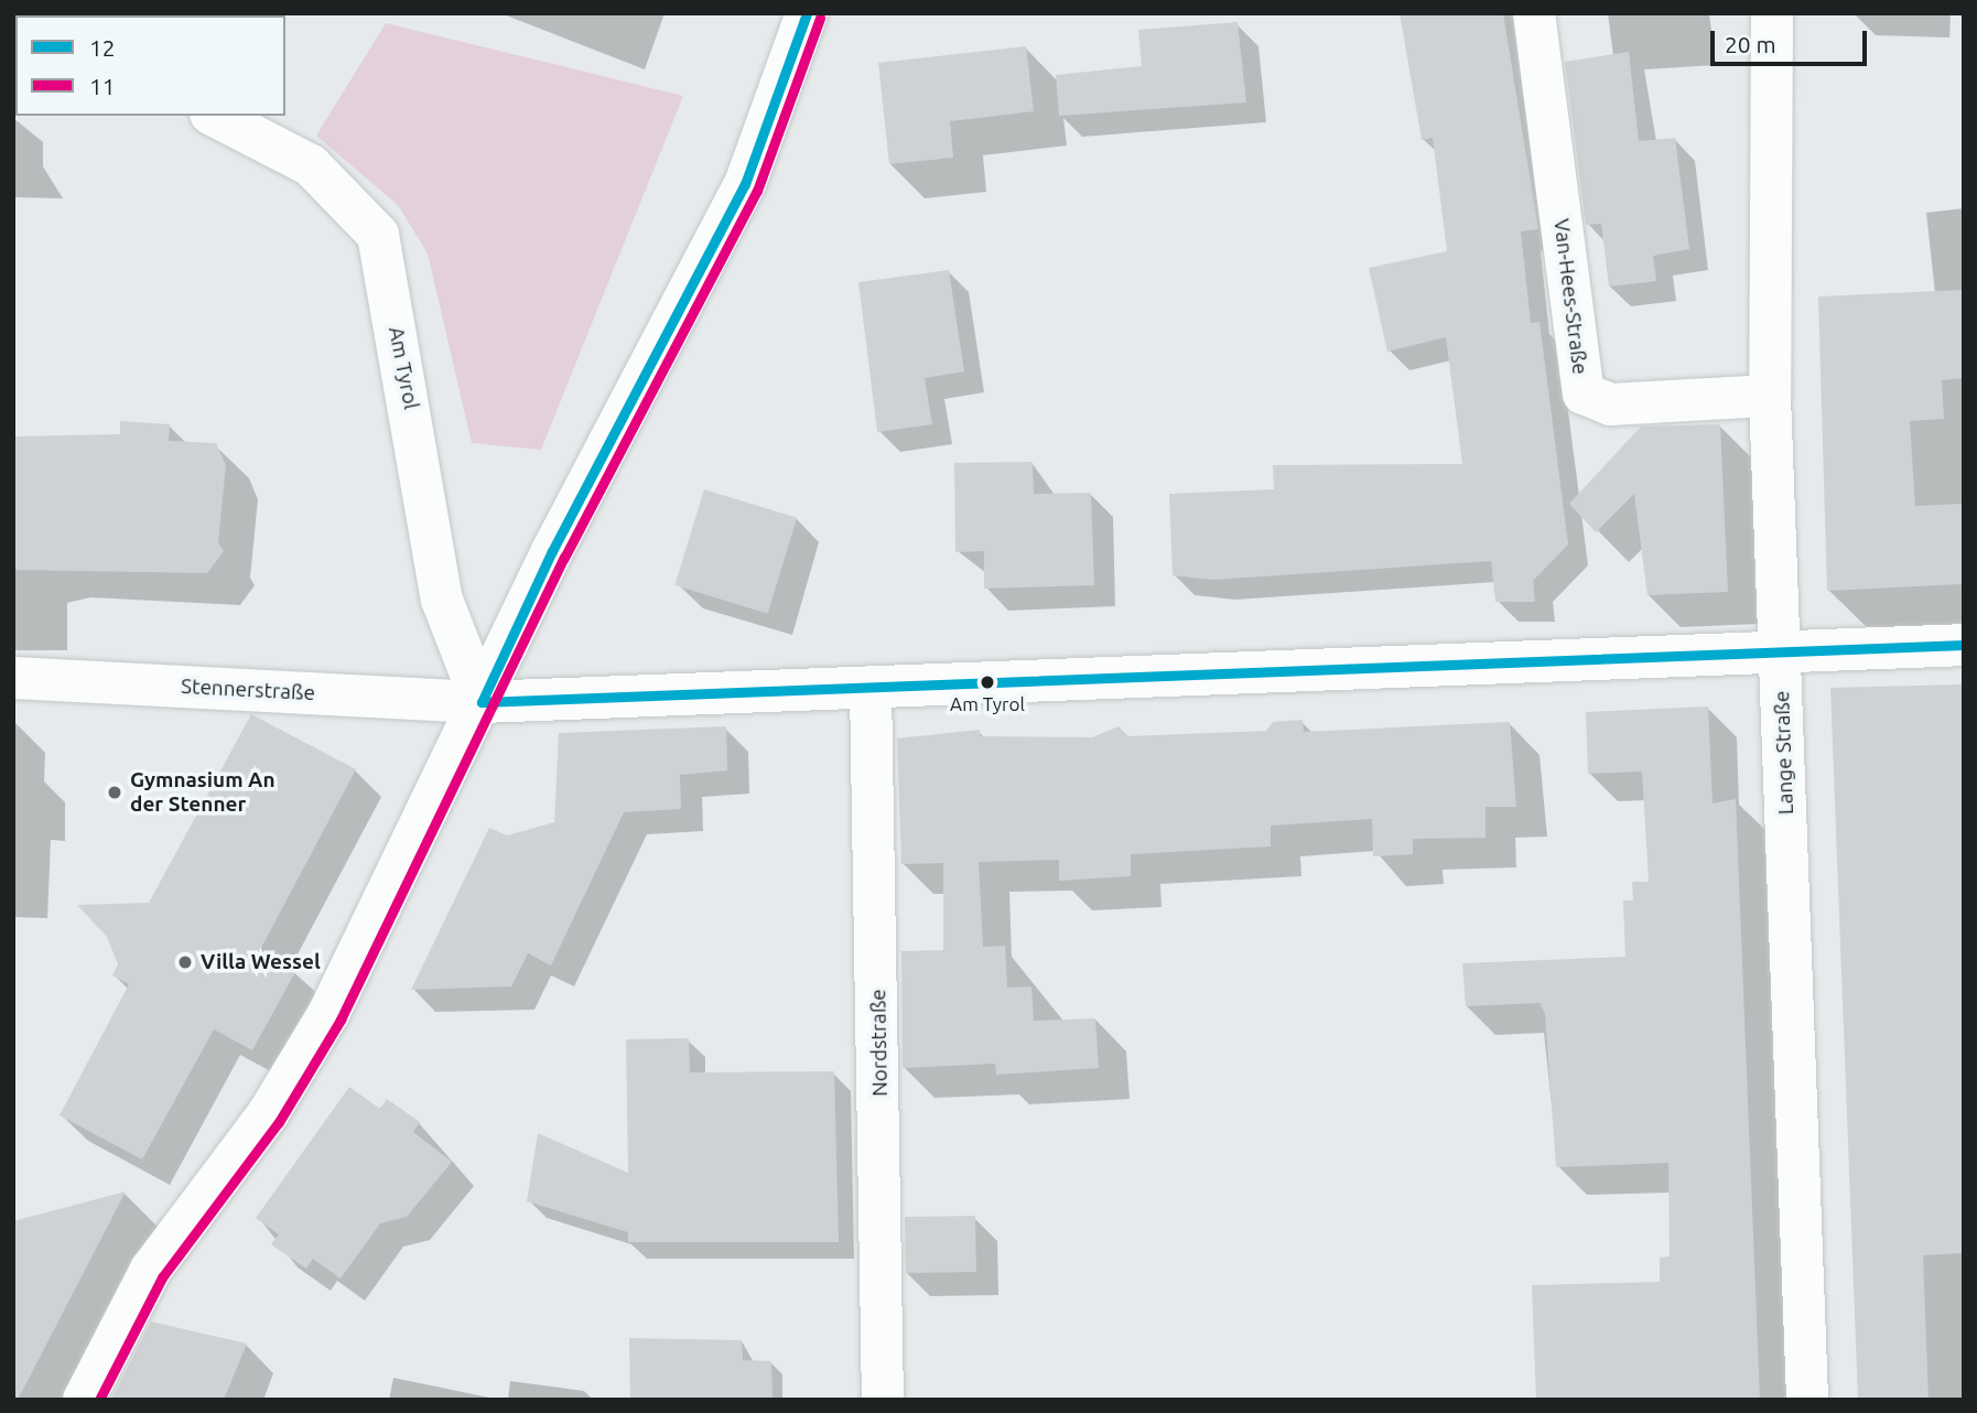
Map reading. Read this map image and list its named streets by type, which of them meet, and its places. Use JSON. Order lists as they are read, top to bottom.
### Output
{
  "streets": {
    "street": [
      "Van-Hees-Straße",
      "Am Tyrol",
      "Stennerstraße",
      "Lange Straße",
      "Nordstraße"
    ]
  },
  "crossings": [
    ["Van-Hees-Straße", "Lange Straße"],
    ["Am Tyrol", "Stennerstraße"],
    ["Stennerstraße", "Lange Straße"],
    ["Stennerstraße", "Nordstraße"]
  ],
  "places": ["Am Tyrol", "Gymnasium An der Stenner", "Villa Wessel"],
  "lines": ["transit line 12", "transit line 11"],
  "legend": ["12", "11"],
  "scale_bar": "20 m"
}
